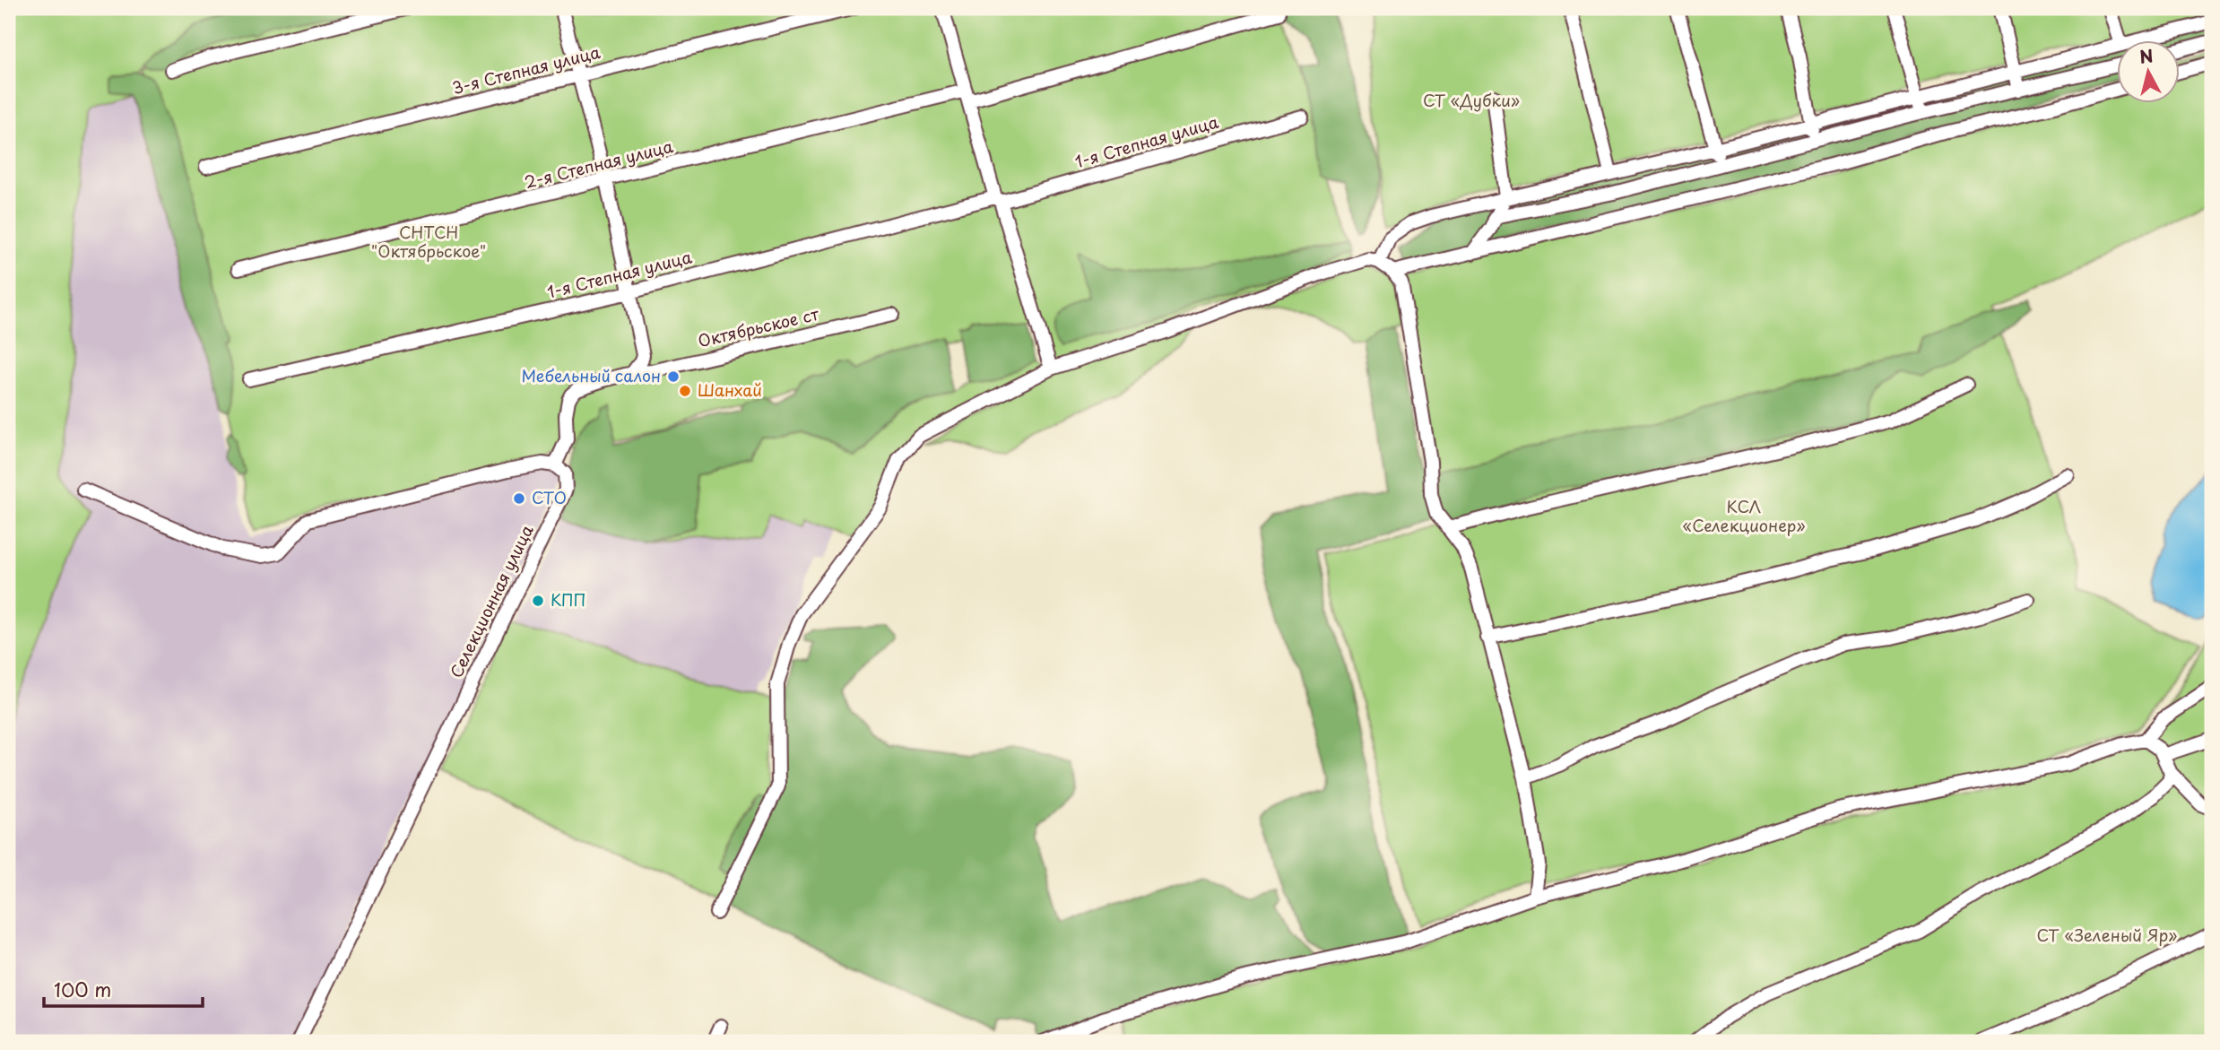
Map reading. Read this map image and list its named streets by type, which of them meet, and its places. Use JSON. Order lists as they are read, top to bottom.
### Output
{
  "streets": {
    "street": [
      "3-я Степная улица",
      "1-я Степная улица",
      "2-я Степная улица",
      "Октябрьское ст",
      "Селекционная улица"
    ]
  },
  "crossings": [
    ["Октябрьское ст", "Селекционная улица"]
  ],
  "parks": [
    "СТ «Дубки»",
    "СНТСН \"Октябрьское\"",
    "КСЛ «Селекционер»",
    "СТ «Зеленый Яр»"
  ],
  "places": [
    "Мебельный салон",
    "Шанхай",
    "СТО",
    "КПП"
  ],
  "scale_bar": "100 m",
  "north": "top"
}
